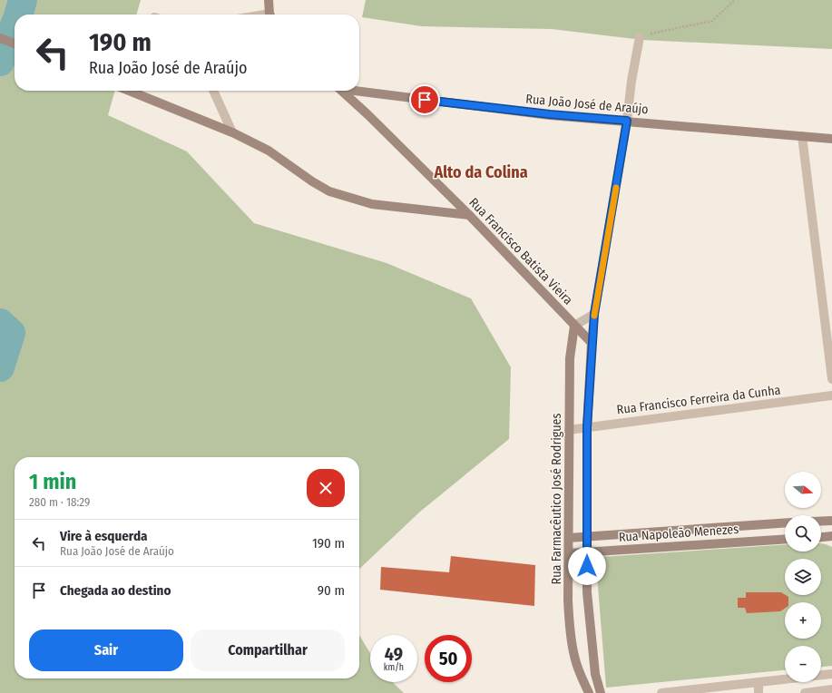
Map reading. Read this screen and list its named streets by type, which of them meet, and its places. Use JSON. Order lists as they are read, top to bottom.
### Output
{
  "streets": {
    "main road": [
      "Rua João José de Araújo",
      "Rua Francisco Batista Vieira",
      "Rua Farmacêutico José Rodrigues",
      "Rua Napoleão Menezes"
    ],
    "street": ["Rua Francisco Ferreira da Cunha"]
  },
  "crossings": [
    ["Rua Francisco Batista Vieira", "Rua Farmacêutico José Rodrigues"],
    ["Rua Francisco Ferreira da Cunha", "Rua Farmacêutico José Rodrigues"],
    ["Rua Farmacêutico José Rodrigues", "Rua Napoleão Menezes"]
  ],
  "districts": ["Alto da Colina"],
  "north": "right",
  "page": {
    "turn": ["190 m", "Rua João José de Araújo"],
    "heading": ["1 min", "280 m · 18:29"],
    "map_buttons": ["+", "−"],
    "list": [
      {
        "name": "Vire à esquerda",
        "note": "Rua João José de Araújo",
        "value": "190 m"
      },
      {
        "name": "Chegada ao destino",
        "value": "90 m"
      }
    ],
    "buttons": ["Sair", "Compartilhar"],
    "speed": "49 km/h",
    "limit": "50"
  }
}
